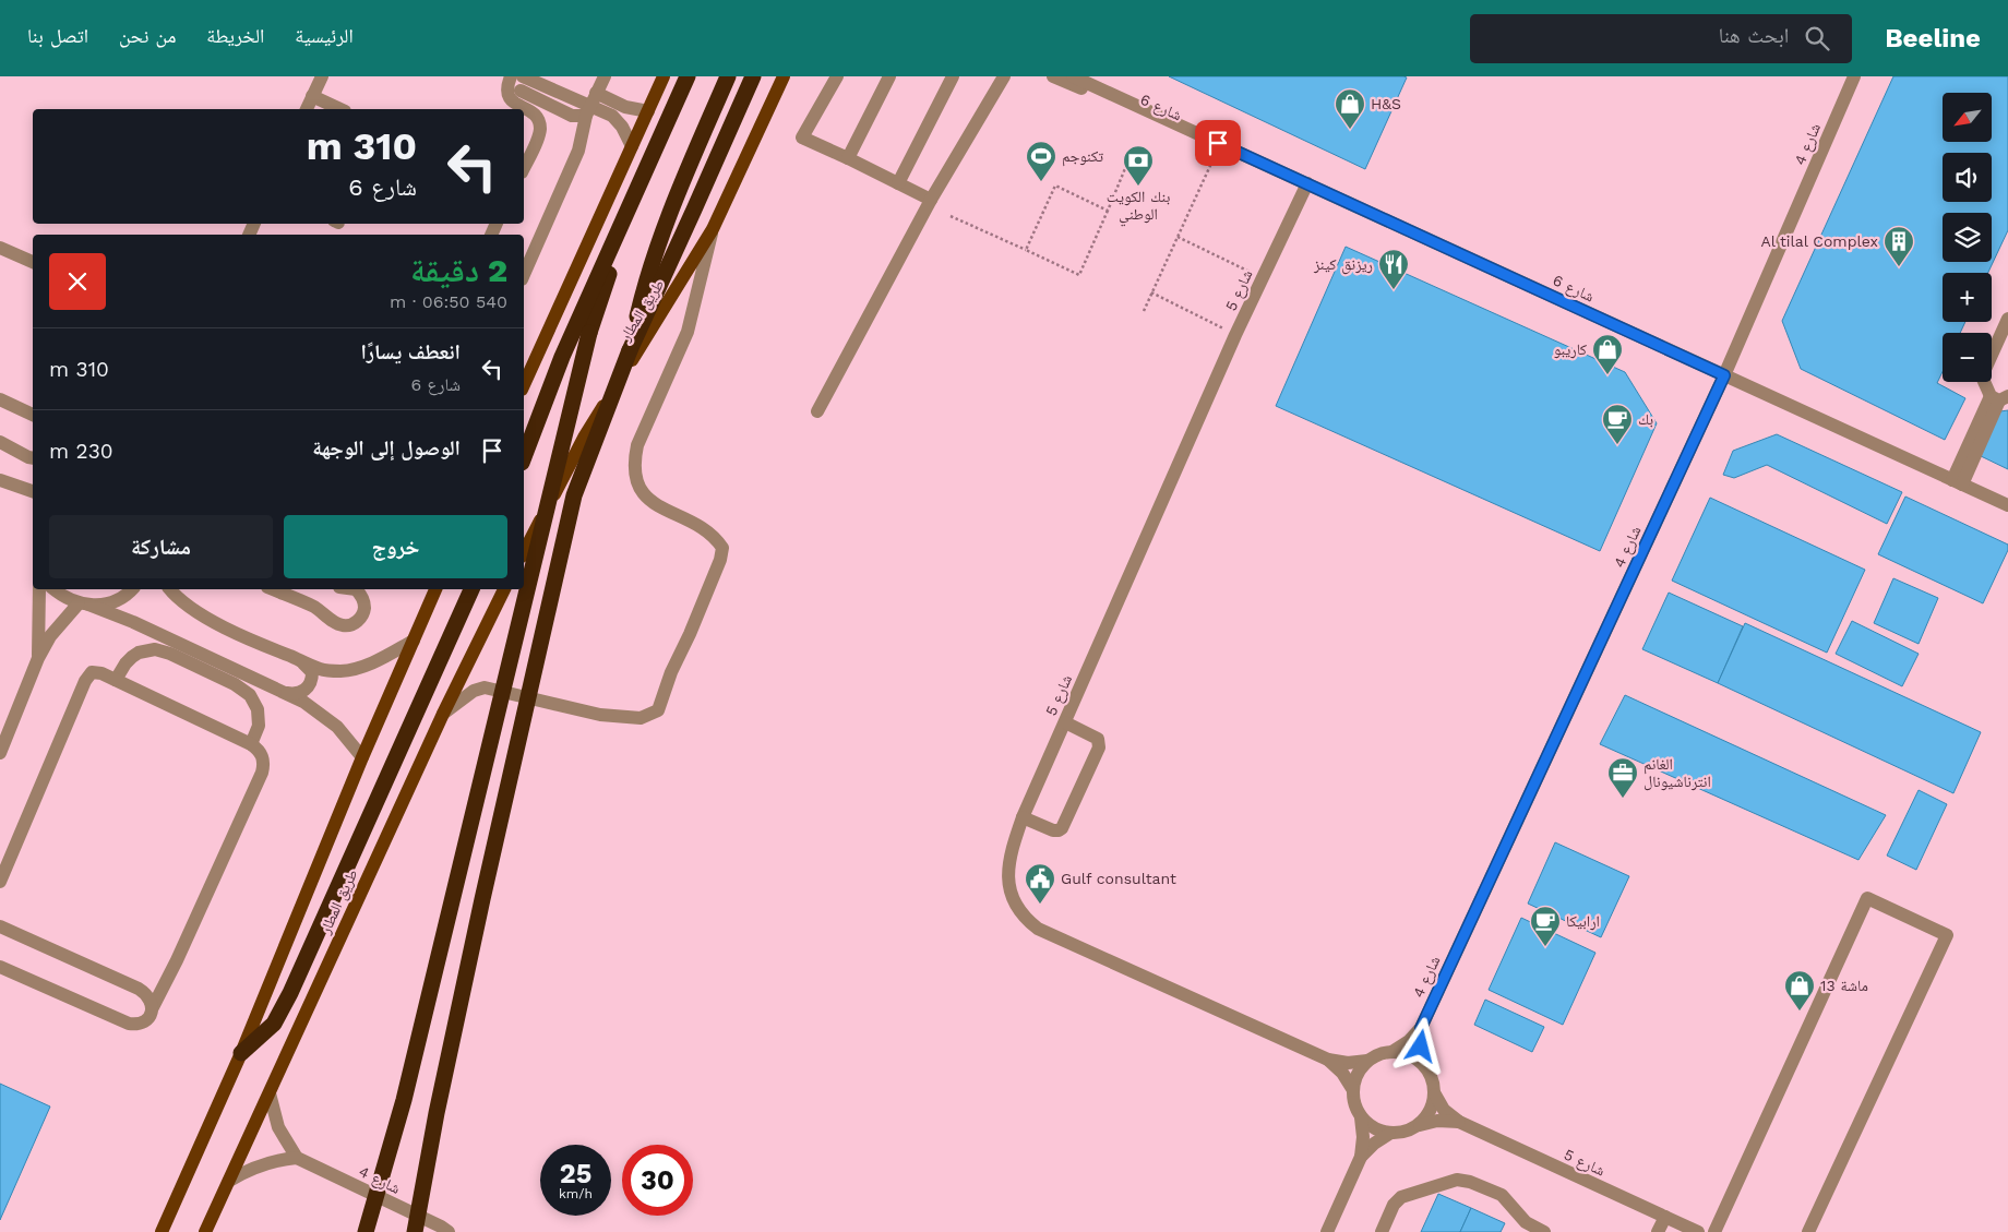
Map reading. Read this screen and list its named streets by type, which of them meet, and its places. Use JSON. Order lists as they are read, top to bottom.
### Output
{
  "streets": {
    "highway": ["طريق المطار"],
    "street": ["شارع 6", "شارع 4", "شارع 5"]
  },
  "crossings": [
    ["شارع 6", "شارع 4"],
    ["شارع 6", "شارع 5"],
    ["شارع 4", "شارع 5"]
  ],
  "places": {
    "shop": ["H&S", "كاريبو", "ماشة 13"],
    "sports": ["تكنوجم"],
    "bank": ["بنك الكويت الوطني"],
    "building": ["Al tilal Complex"],
    "restaurant": ["ريزنق كينز"],
    "cafe": ["بك", "ارابيكا"],
    "office": ["الغانم انترناشيونال"],
    "public building": ["Gulf consultant"]
  },
  "north": "bottom left",
  "page": {
    "header": "Beeline",
    "search": "ابحث هنا",
    "nav": [
      "الرئيسية",
      "الخريطة",
      "من نحن",
      "اتصل بنا"
    ],
    "map_buttons": ["+", "−"],
    "turn": ["310 m", "شارع 6"],
    "heading": ["2 دقيقة", "540 m · 06:50"],
    "list": [
      {
        "name": "انعطف يسارًا",
        "note": "شارع 6",
        "value": "310 m"
      },
      {
        "name": "الوصول إلى الوجهة",
        "value": "230 m"
      }
    ],
    "buttons": ["خروج", "مشاركة"],
    "speed": "25 km/h",
    "limit": "30"
  }
}
